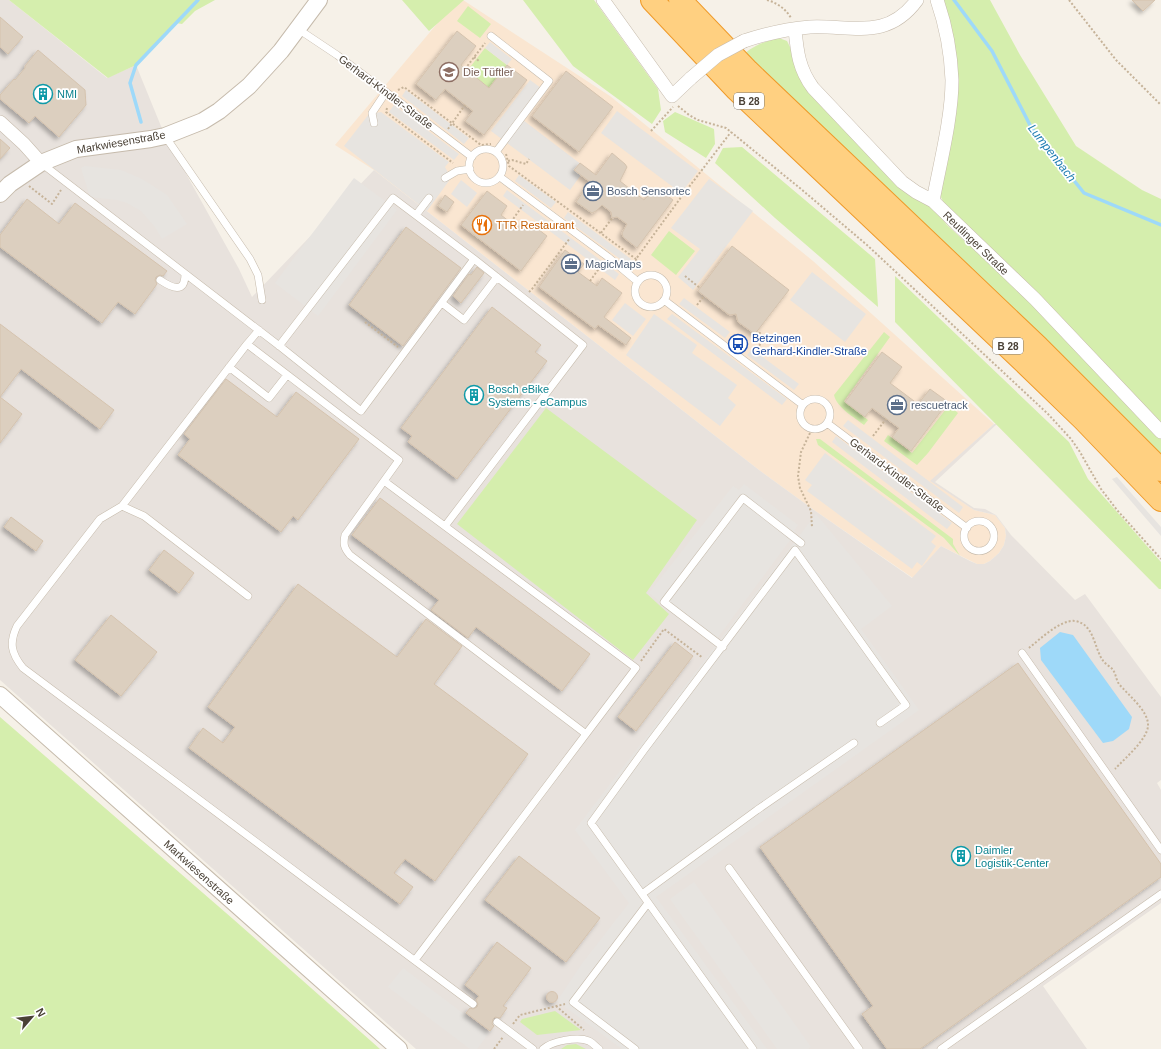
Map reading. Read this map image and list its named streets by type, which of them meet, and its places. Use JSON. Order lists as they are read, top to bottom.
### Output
{
  "streets": {
    "highway": ["B 28"],
    "street": ["Markwiesenstraße", "Reutlinger Straße"],
    "lane": ["Gerhard-Kindler-Straße"]
  },
  "crossings": [
    ["Gerhard-Kindler-Straße", "Markwiesenstraße"]
  ],
  "water": ["Lumpenbach"],
  "places": {
    "school or university": ["Die Tüftler"],
    "building": ["NMI", "Bosch eBike Systems - eCampus", "Daimler Logistik-Center"],
    "office": ["Bosch Sensortec", "MagicMaps", "rescuetrack"],
    "restaurant": ["TTR Restaurant"],
    "bus stop": ["Betzingen Gerhard-Kindler-Straße"]
  },
  "north": "top right"
}
